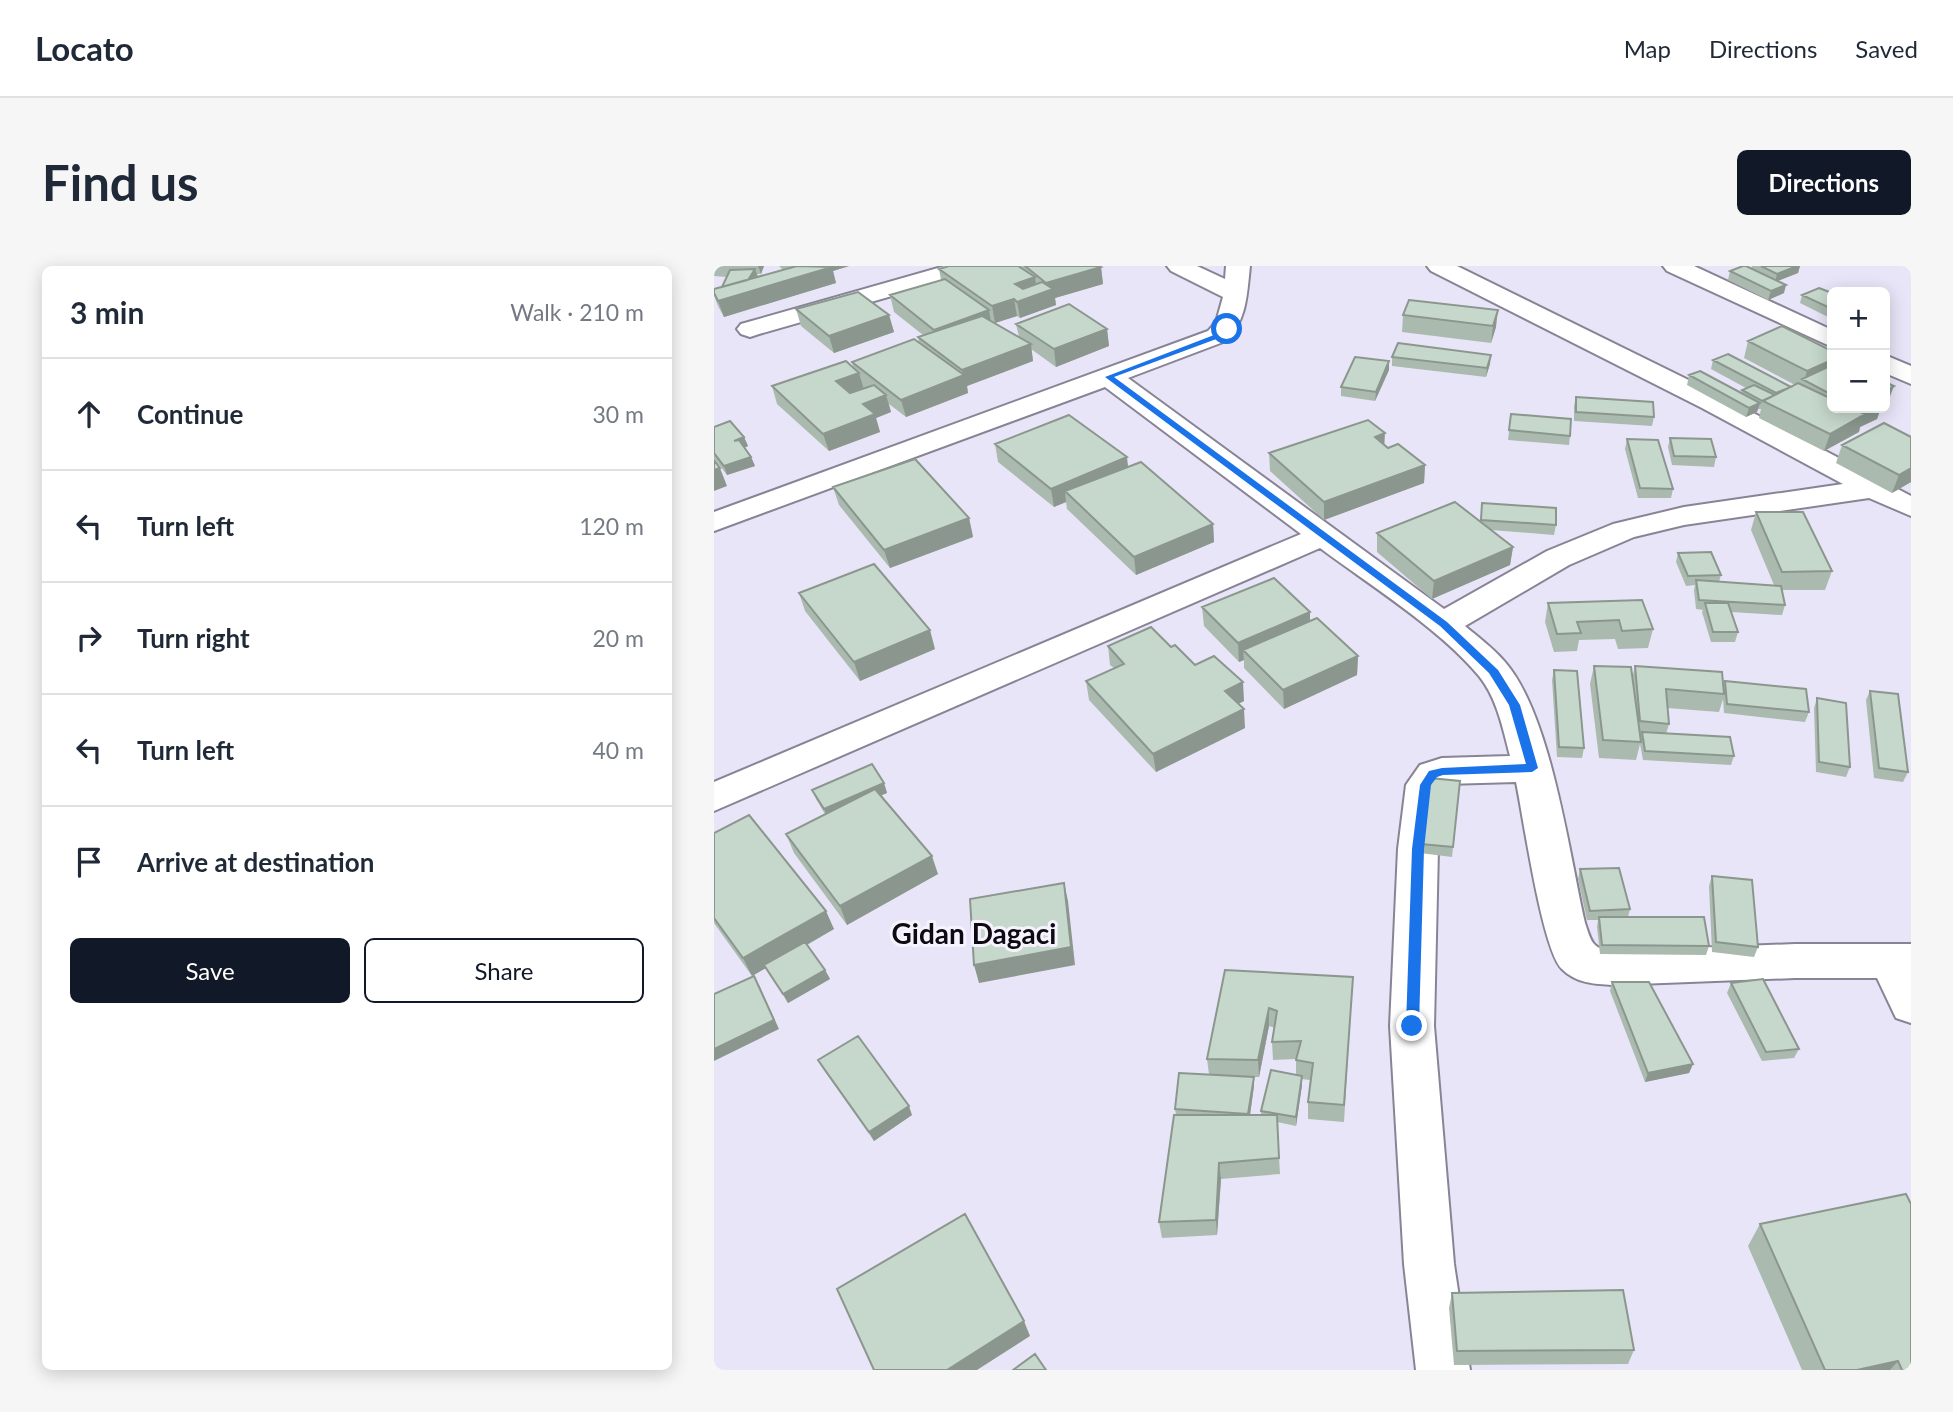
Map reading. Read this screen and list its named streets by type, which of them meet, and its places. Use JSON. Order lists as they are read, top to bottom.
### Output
{
  "districts": ["Gidan Dagaci"],
  "page": {
    "header": "Locato",
    "nav": ["Map", "Directions", "Saved"],
    "buttons": [
      "Directions",
      ["Save", "Share"]
    ],
    "title": "Find us",
    "heading": ["3 min", "Walk · 210 m"],
    "map_buttons": ["+", "−"],
    "list": [
      ["Continue", "30 m"],
      ["Turn left", "120 m"],
      ["Turn right", "20 m"],
      ["Turn left", "40 m"],
      "Arrive at destination"
    ]
  }
}
